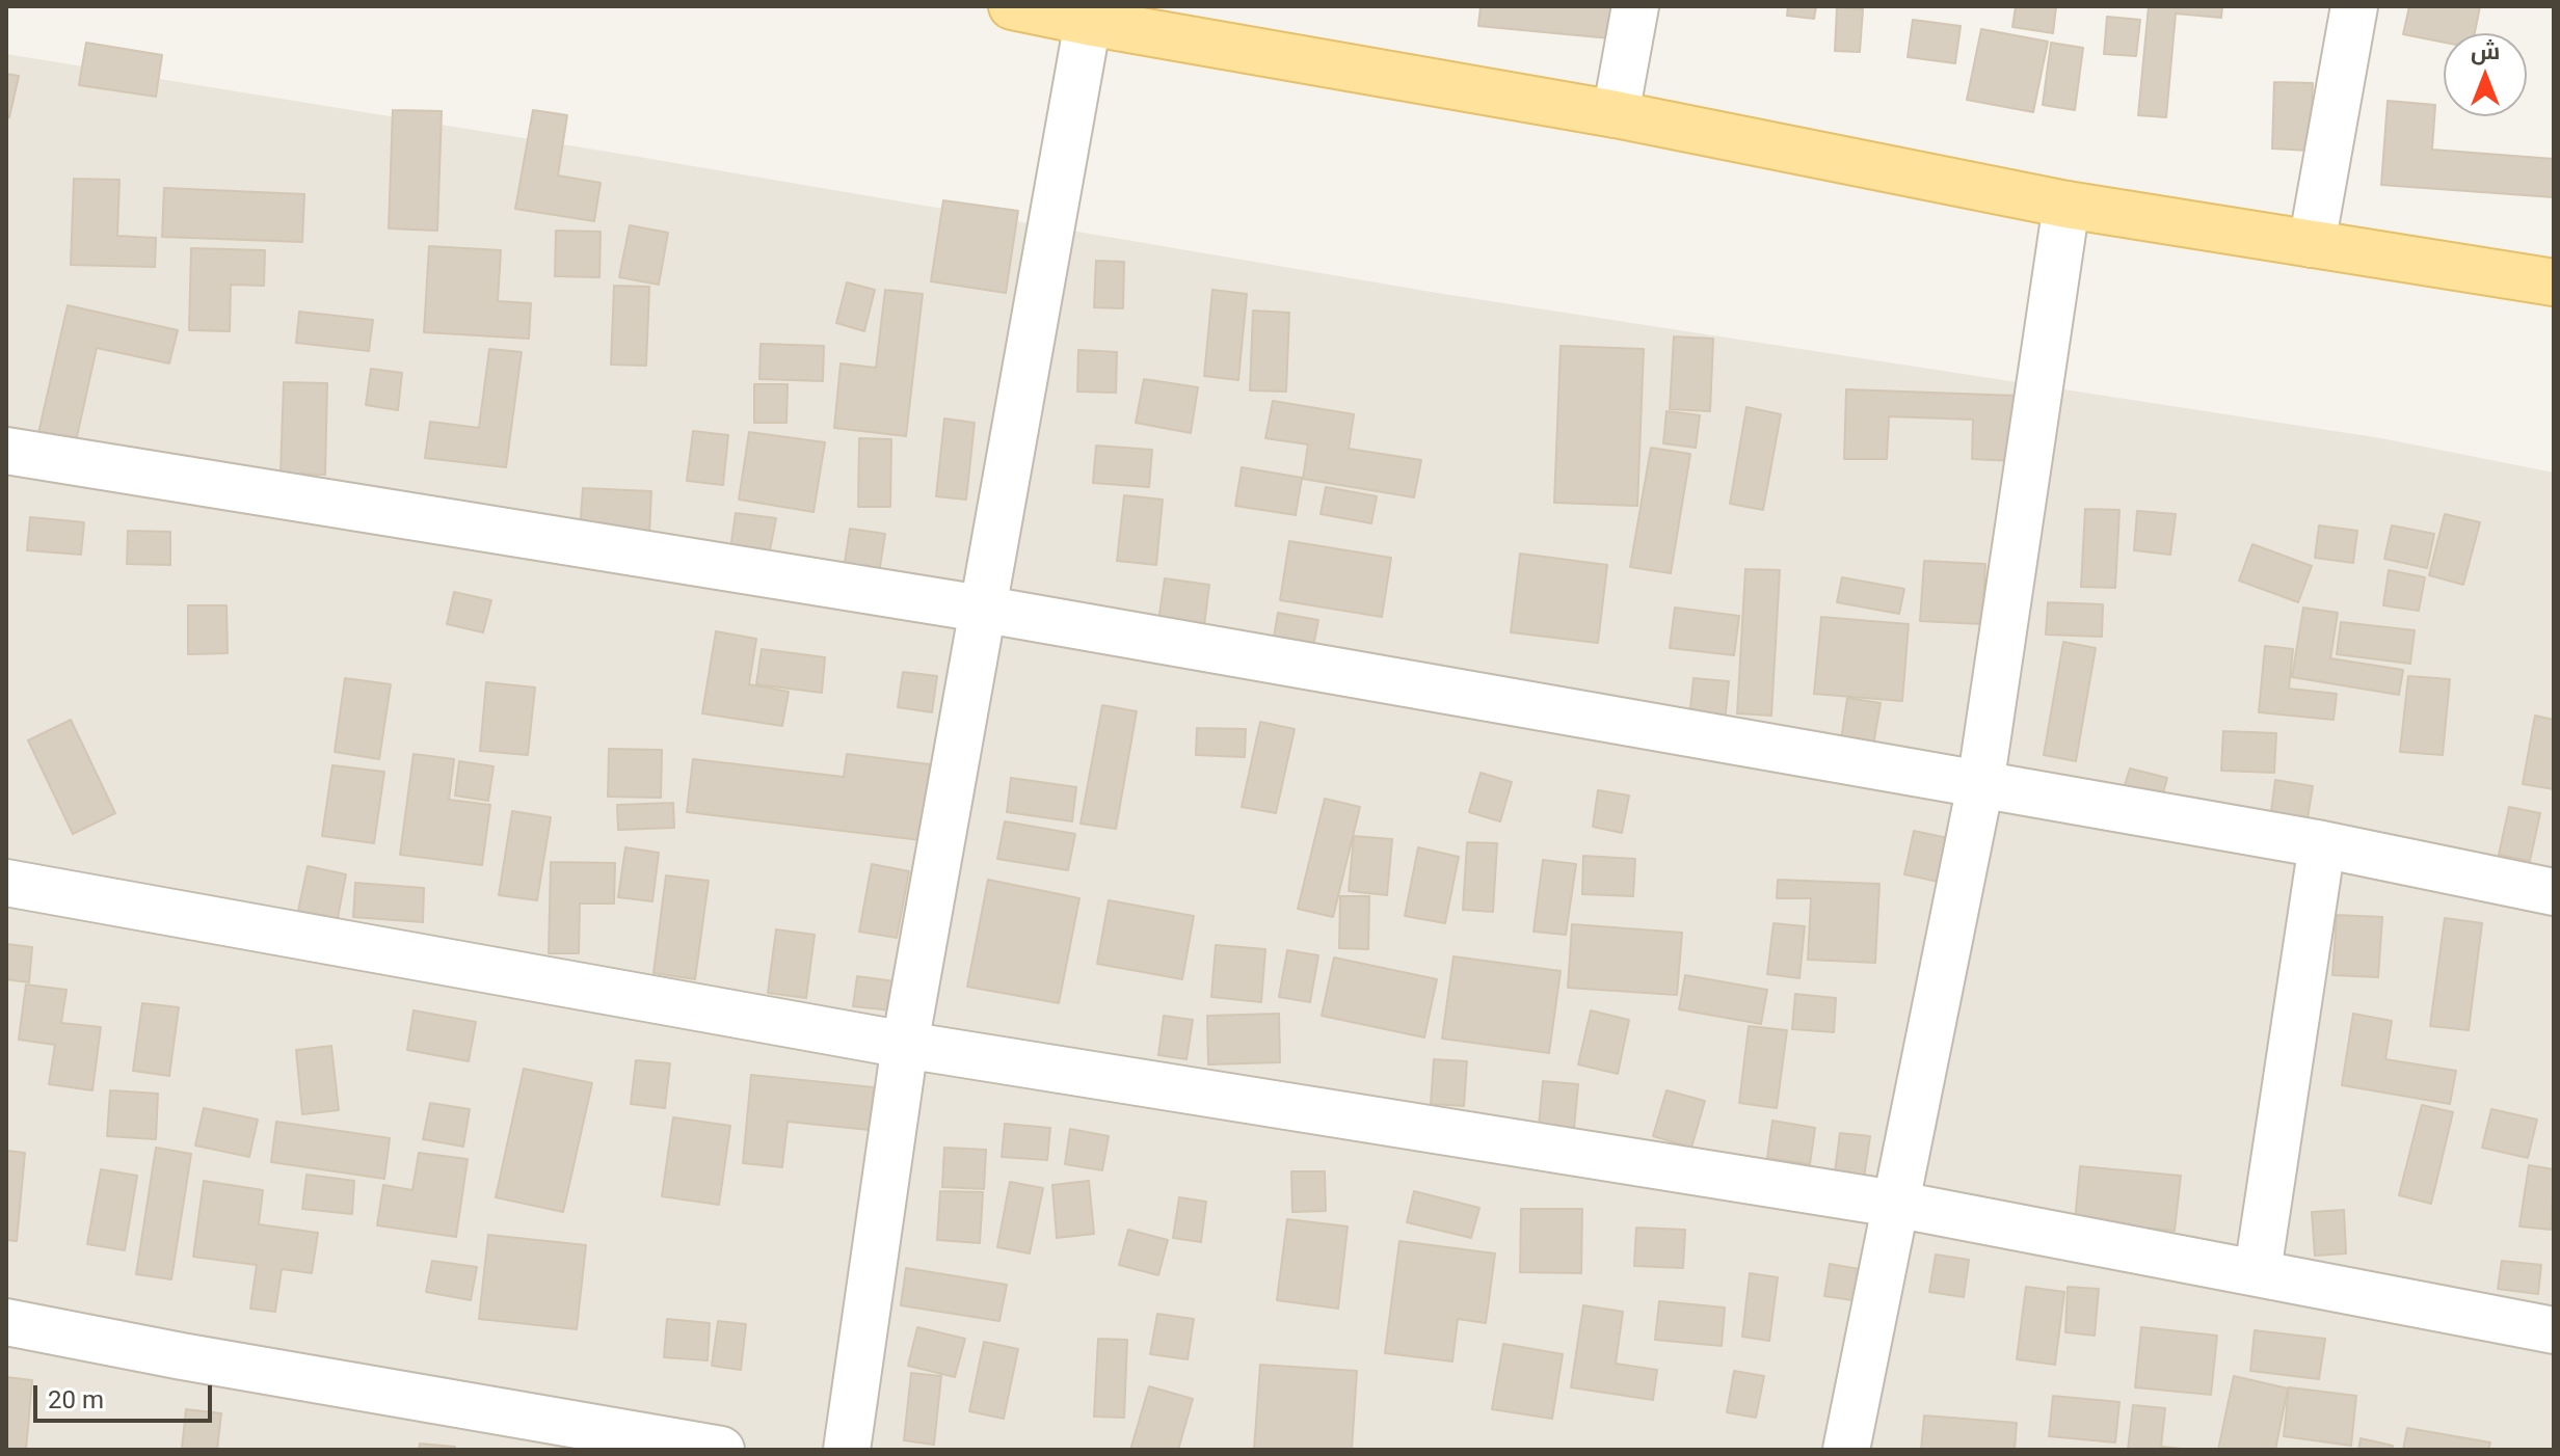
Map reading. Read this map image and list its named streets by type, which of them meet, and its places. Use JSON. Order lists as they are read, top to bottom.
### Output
{
  "scale_bar": "20 m",
  "north": "top"
}
